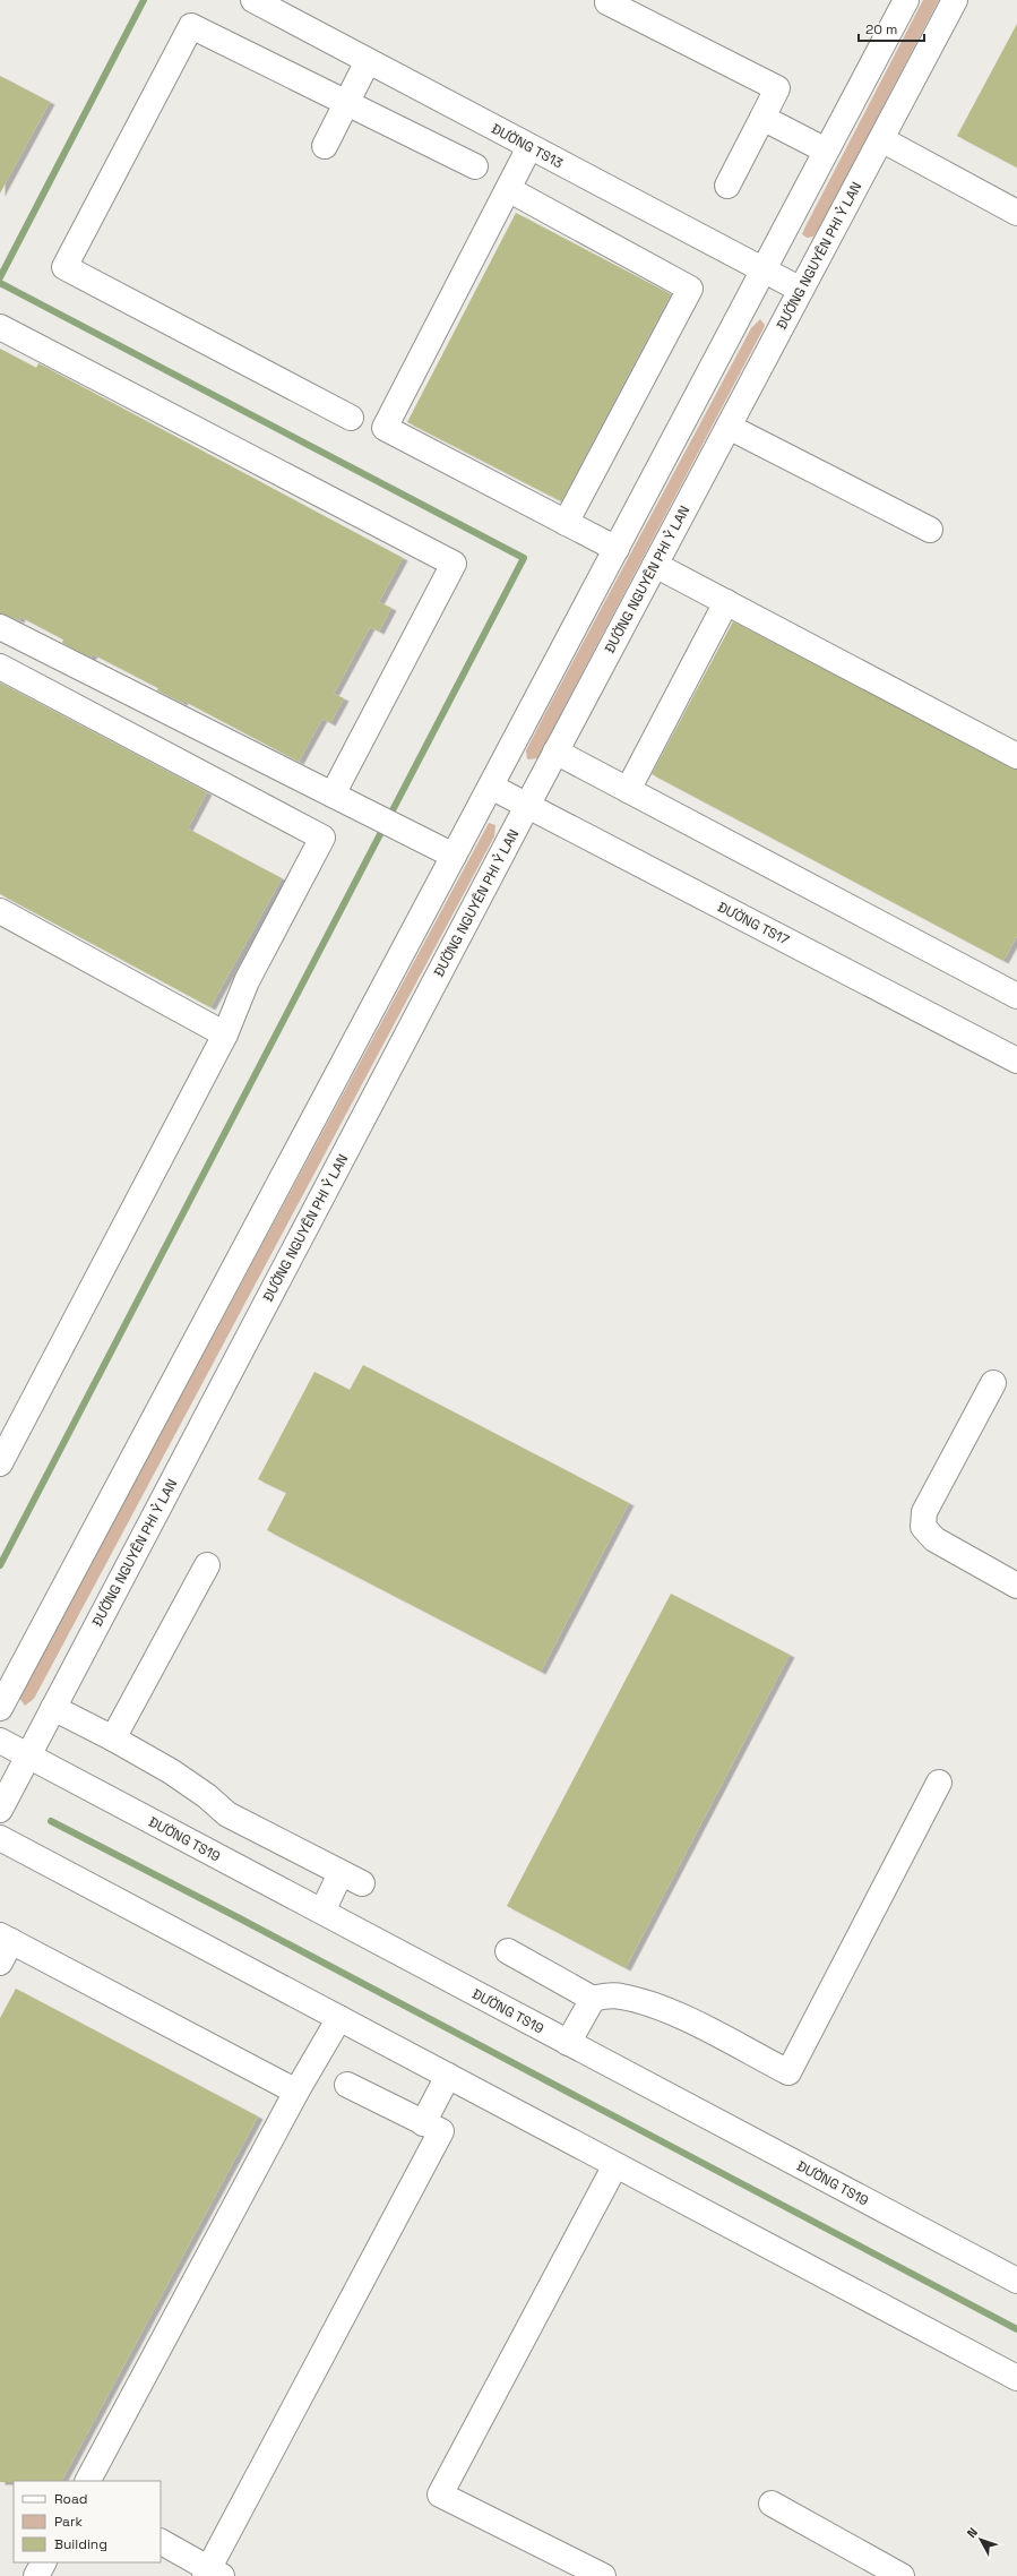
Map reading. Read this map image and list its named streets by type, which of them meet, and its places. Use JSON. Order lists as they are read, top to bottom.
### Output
{
  "streets": {
    "main road": [
      "ĐƯỜNG TS13",
      "ĐƯỜNG NGUYÊN PHI Ỷ LAN",
      "ĐƯỜNG TS17",
      "ĐƯỜNG TS19"
    ]
  },
  "crossings": [
    ["ĐƯỜNG TS13", "ĐƯỜNG NGUYÊN PHI Ỷ LAN"],
    ["ĐƯỜNG NGUYÊN PHI Ỷ LAN", "ĐƯỜNG TS17"],
    ["ĐƯỜNG NGUYÊN PHI Ỷ LAN", "ĐƯỜNG TS19"]
  ],
  "legend": ["Road", "Park", "Building"],
  "scale_bar": "20 m",
  "north": "top left"
}
